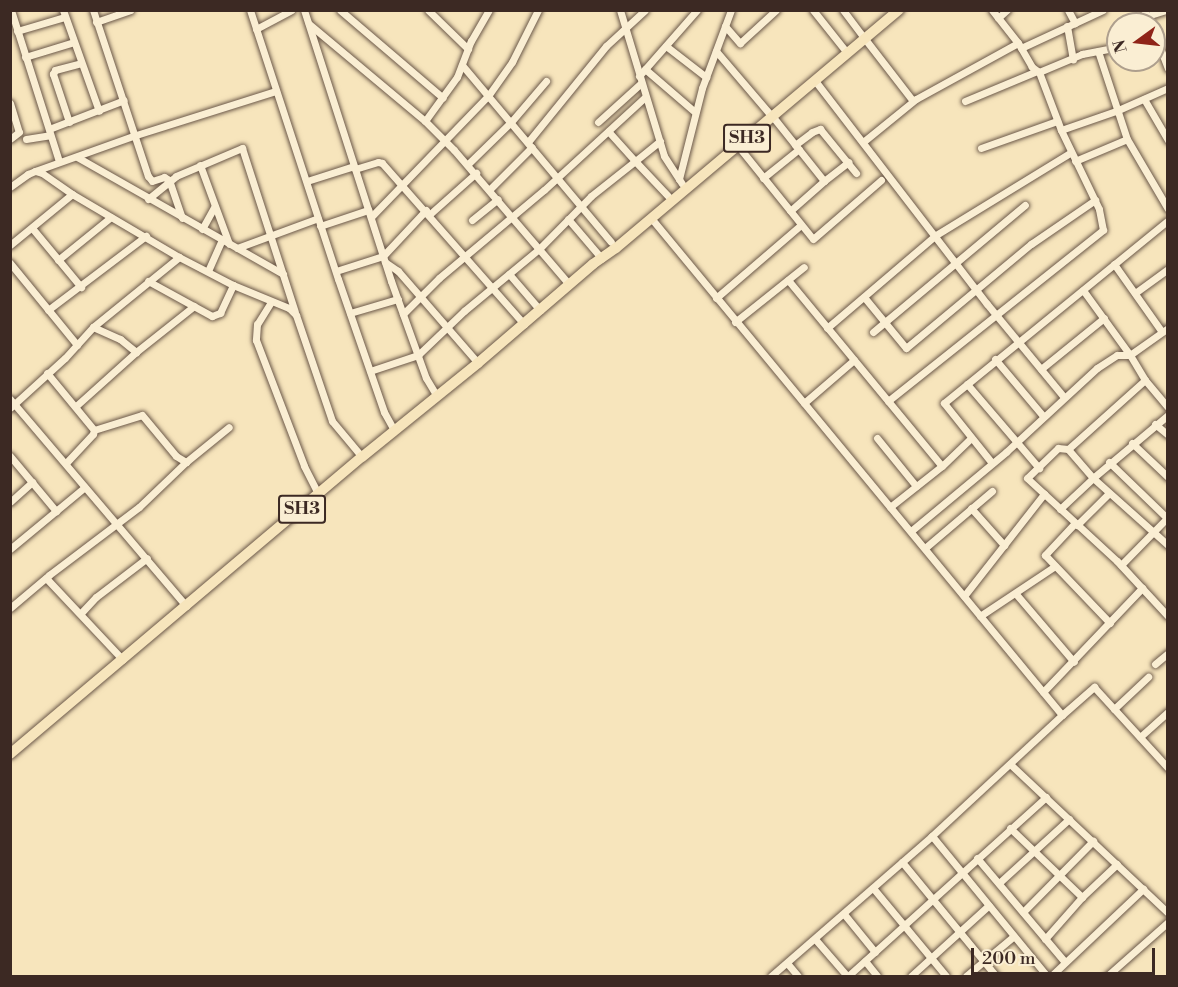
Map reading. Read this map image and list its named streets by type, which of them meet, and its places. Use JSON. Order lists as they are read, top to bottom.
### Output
{
  "streets": {
    "main road": ["SH3"]
  },
  "scale_bar": "200 m",
  "north": "left"
}
